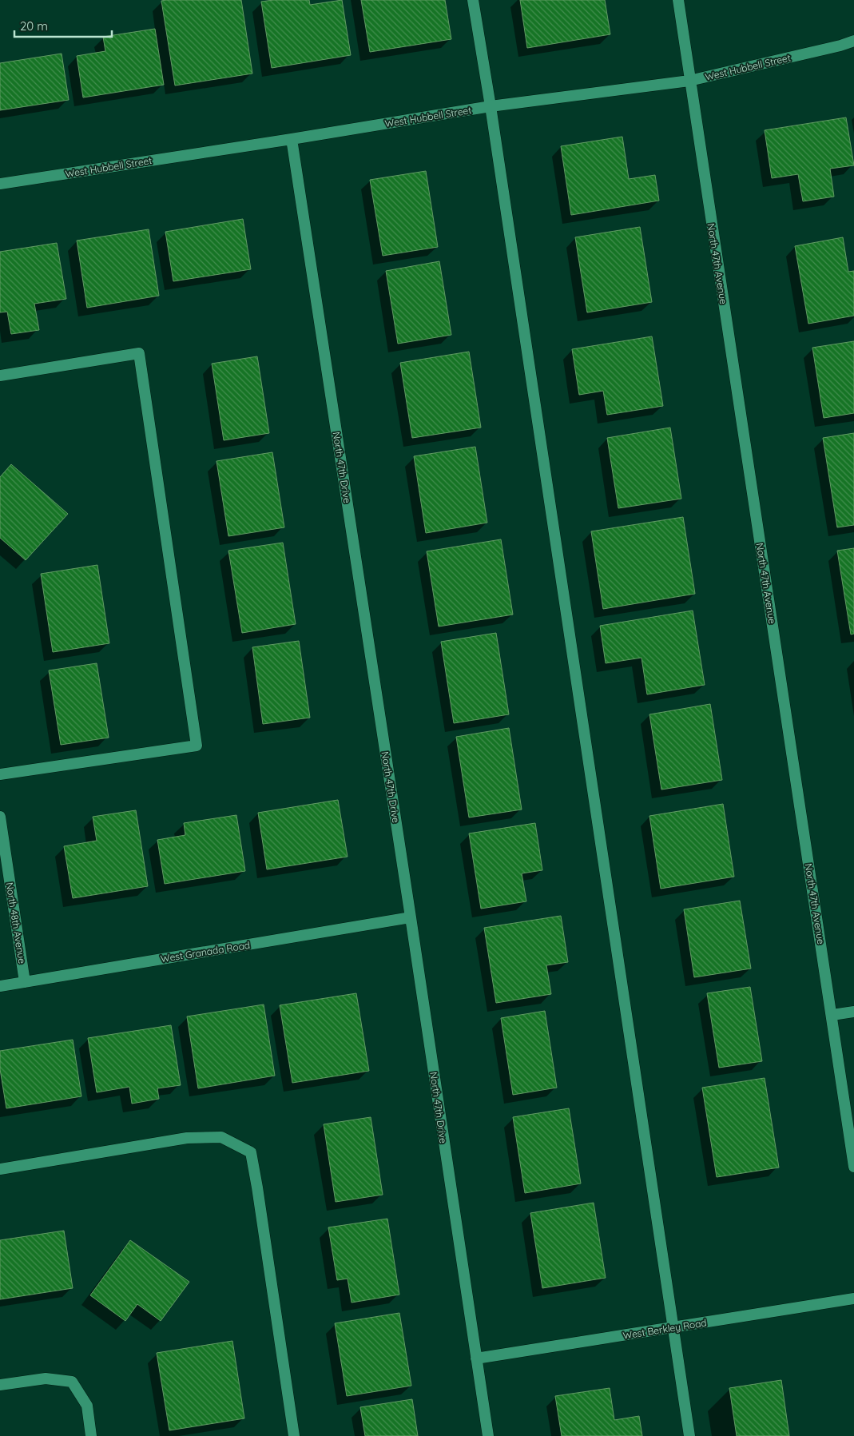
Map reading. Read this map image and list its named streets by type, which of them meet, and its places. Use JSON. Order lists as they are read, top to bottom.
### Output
{
  "streets": {
    "street": [
      "West Hubbell Street",
      "North 47th Avenue",
      "North 47th Drive",
      "North 48th Avenue",
      "West Granada Road",
      "West Berkley Road"
    ]
  },
  "crossings": [
    ["West Hubbell Street", "North 47th Avenue"],
    ["West Hubbell Street", "North 47th Drive"],
    ["North 47th Drive", "West Granada Road"],
    ["North 47th Drive", "West Berkley Road"],
    ["North 48th Avenue", "West Granada Road"]
  ],
  "scale_bar": "20 m"
}
